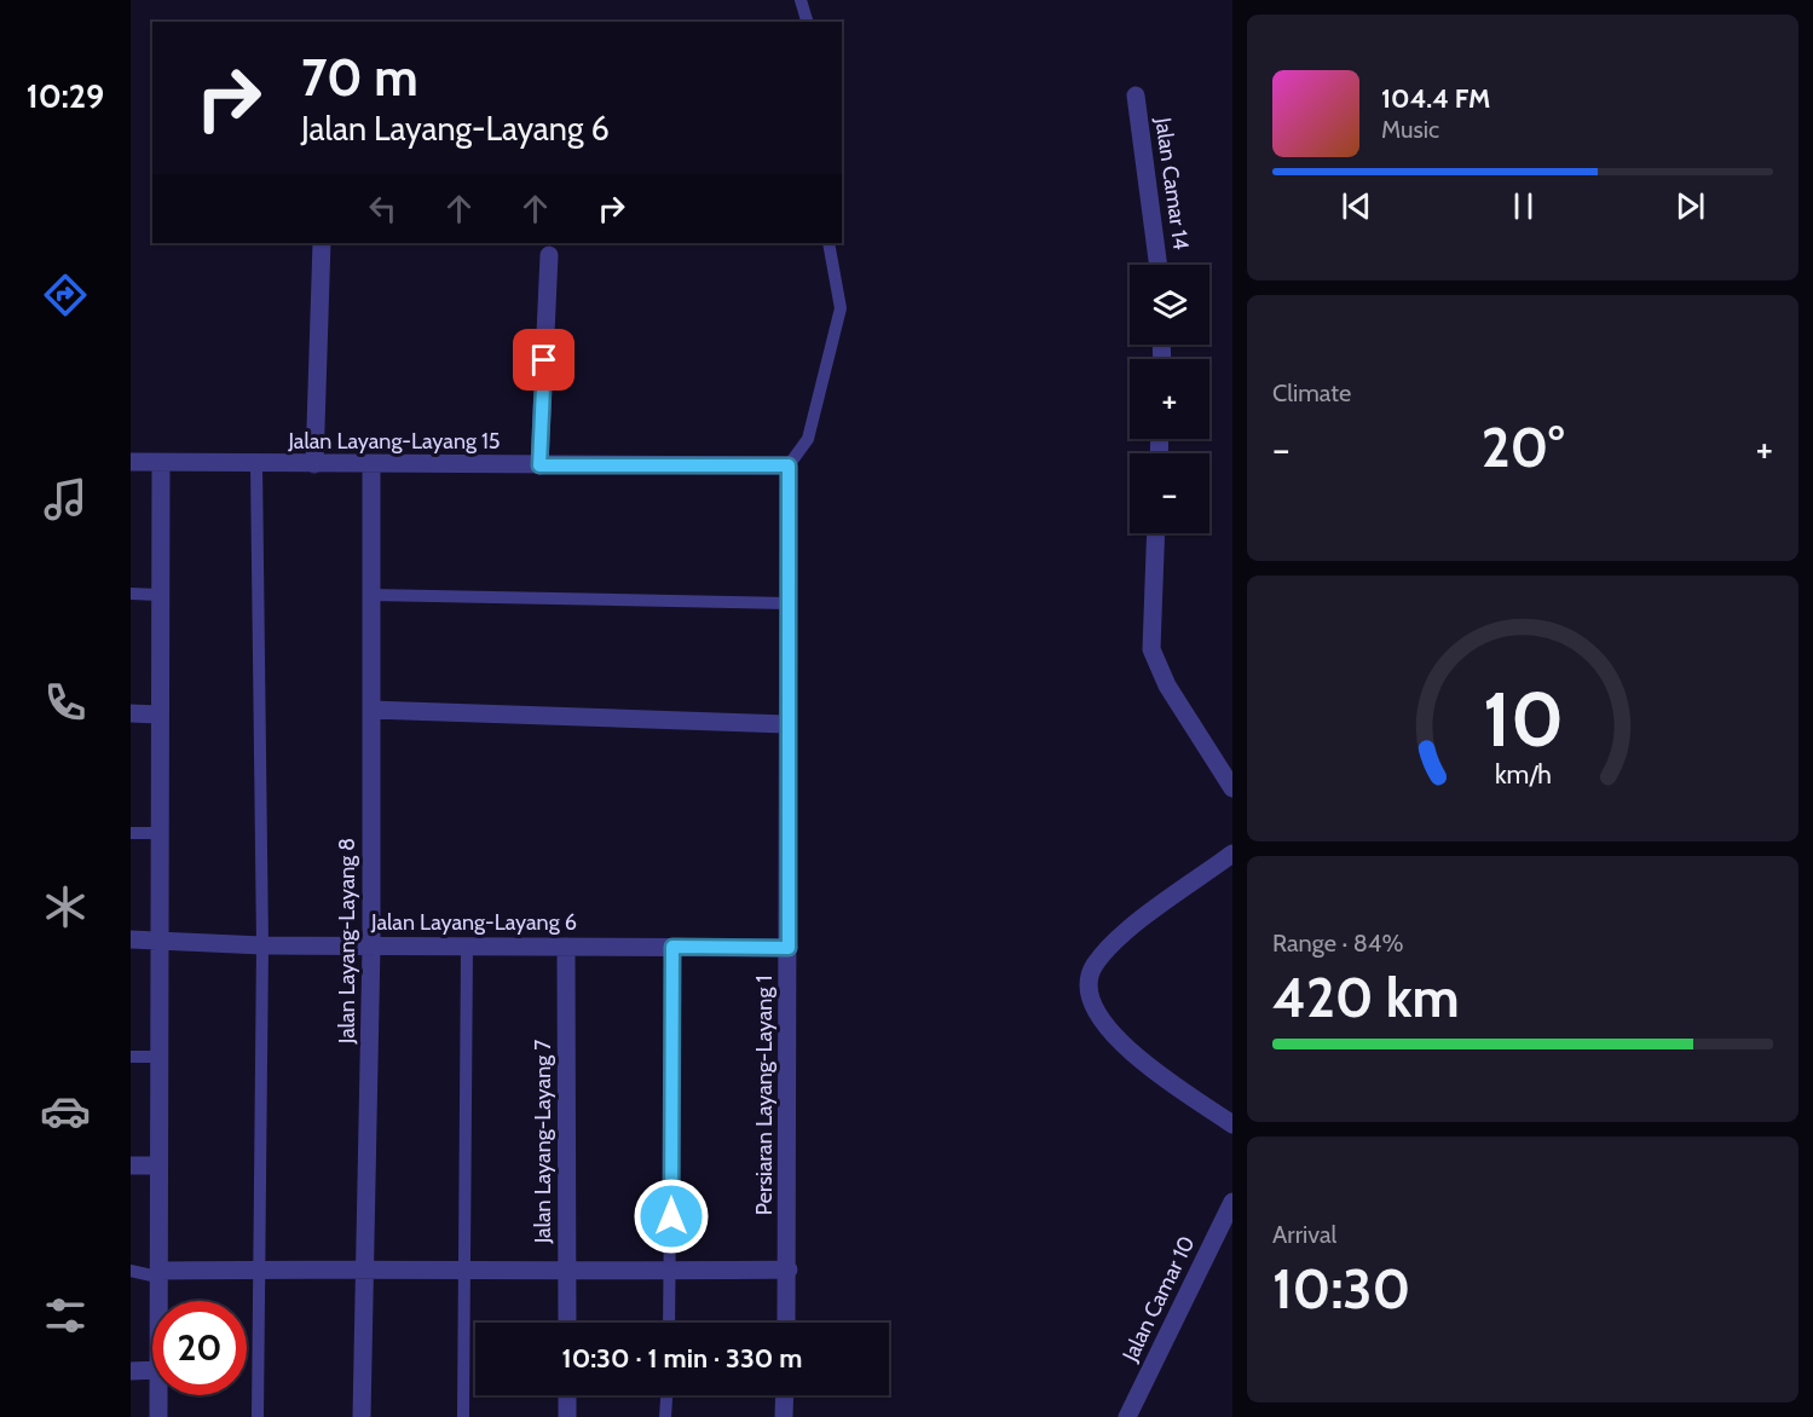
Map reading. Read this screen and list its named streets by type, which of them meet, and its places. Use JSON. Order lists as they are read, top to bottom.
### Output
{
  "streets": {
    "street": [
      "Jalan Camar 14",
      "Jalan Layang-Layang 15",
      "Jalan Layang-Layang 6",
      "Jalan Layang-Layang 8",
      "Persiaran Layang-Layang 1",
      "Jalan Layang-Layang 7",
      "Jalan Camar 10"
    ]
  },
  "crossings": [
    ["Jalan Layang-Layang 15", "Jalan Layang-Layang 8"],
    ["Jalan Layang-Layang 15", "Persiaran Layang-Layang 1"],
    ["Jalan Layang-Layang 6", "Jalan Layang-Layang 8"],
    ["Jalan Layang-Layang 6", "Persiaran Layang-Layang 1"],
    ["Jalan Layang-Layang 6", "Jalan Layang-Layang 7"]
  ],
  "page": {
    "tabs": "10:29",
    "turn": ["70 m", "Jalan Layang-Layang 6"],
    "song": ["104.4 FM", "Music"],
    "map_buttons": ["+", "−"],
    "tile": [
      "Climate",
      ["Range · 84%", "420 km"],
      ["Arrival", "10:30"]
    ],
    "heat": ["−", "20°", "+"],
    "limit": "20",
    "trip": "10:30 · 1 min · 330 m",
    "gauge": ["10", "km/h"]
  }
}
